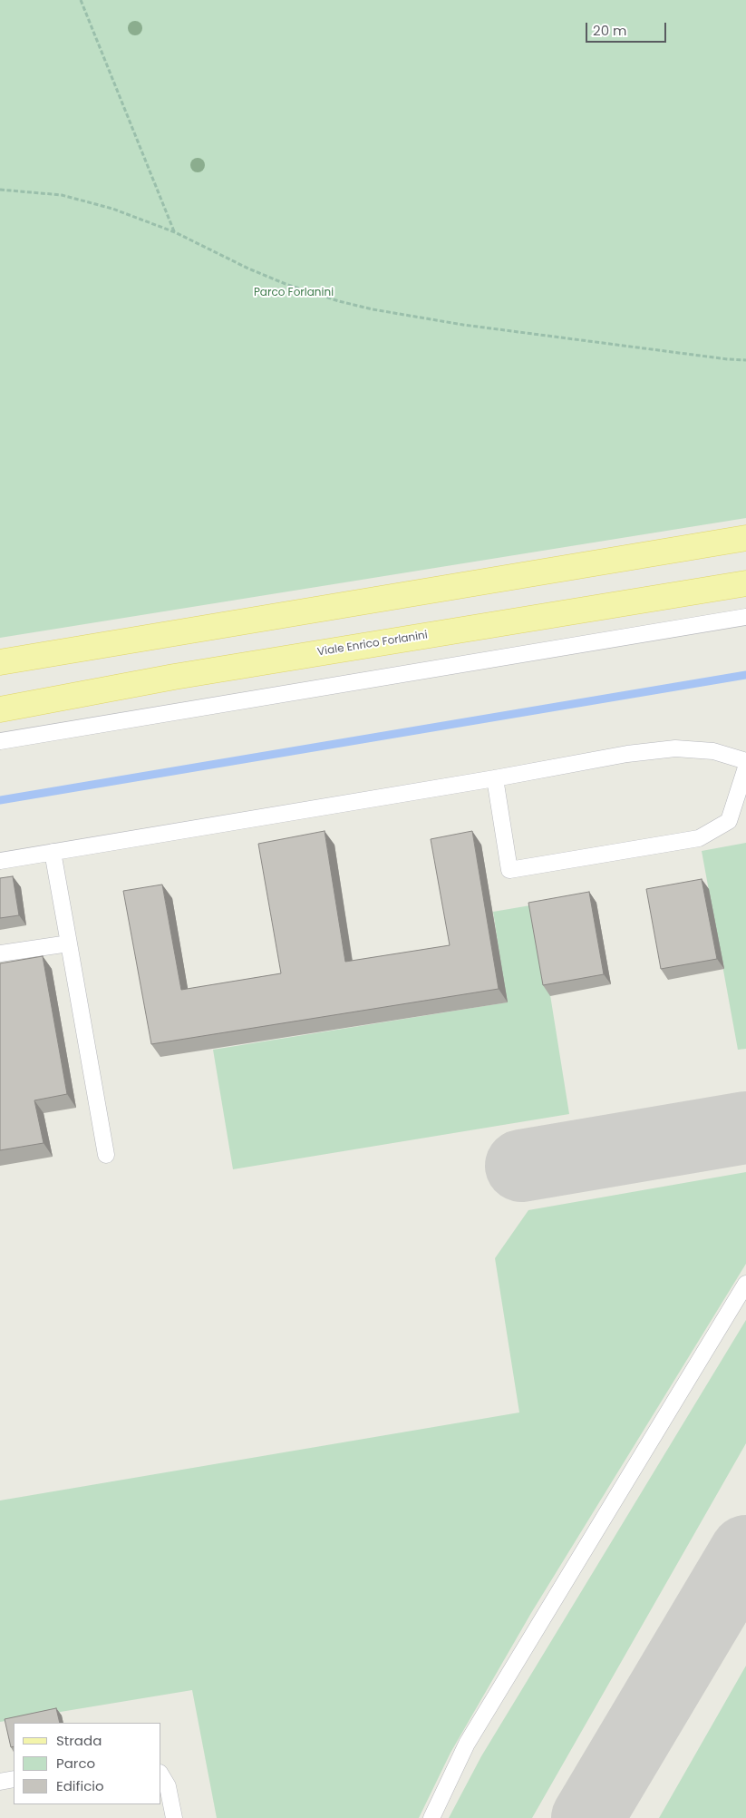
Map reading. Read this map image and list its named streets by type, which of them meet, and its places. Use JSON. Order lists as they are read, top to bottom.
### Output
{
  "streets": {
    "main road": ["Viale Enrico Forlanini"]
  },
  "parks": ["Parco Forlanini"],
  "legend": ["Strada", "Parco", "Edificio"],
  "scale_bar": "20 m"
}
